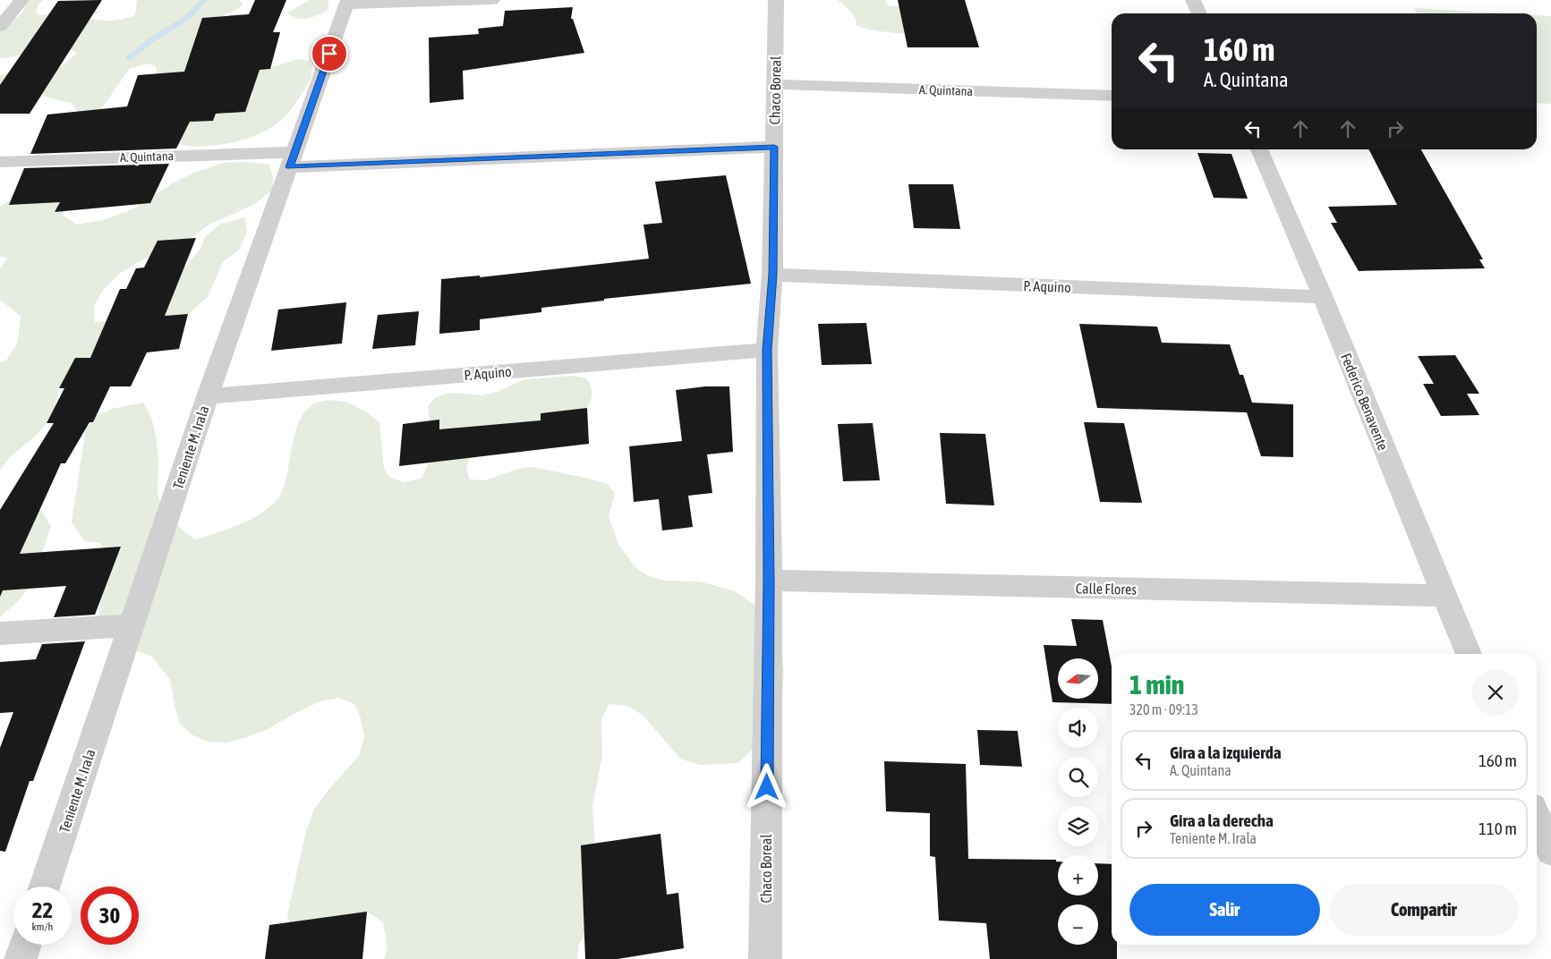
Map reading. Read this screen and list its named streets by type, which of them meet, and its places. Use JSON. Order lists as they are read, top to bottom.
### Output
{
  "streets": {
    "street": [
      "Chaco Boreal",
      "A. Quintana",
      "P. Aquino",
      "Federico Benavente",
      "Teniente M. Irala",
      "Calle Flores"
    ]
  },
  "crossings": [
    ["Chaco Boreal", "A. Quintana"],
    ["Chaco Boreal", "P. Aquino"],
    ["Chaco Boreal", "Calle Flores"],
    ["A. Quintana", "Teniente M. Irala"],
    ["P. Aquino", "Federico Benavente"],
    ["P. Aquino", "Teniente M. Irala"],
    ["Federico Benavente", "Calle Flores"]
  ],
  "north": "left",
  "page": {
    "turn": ["160 m", "A. Quintana"],
    "heading": ["1 min", "320 m · 09:13"],
    "map_buttons": ["+", "−"],
    "list": [
      {
        "name": "Gira a la izquierda",
        "note": "A. Quintana",
        "value": "160 m"
      },
      {
        "name": "Gira a la derecha",
        "note": "Teniente M. Irala",
        "value": "110 m"
      }
    ],
    "buttons": ["Salir", "Compartir"],
    "speed": "22 km/h",
    "limit": "30"
  }
}
